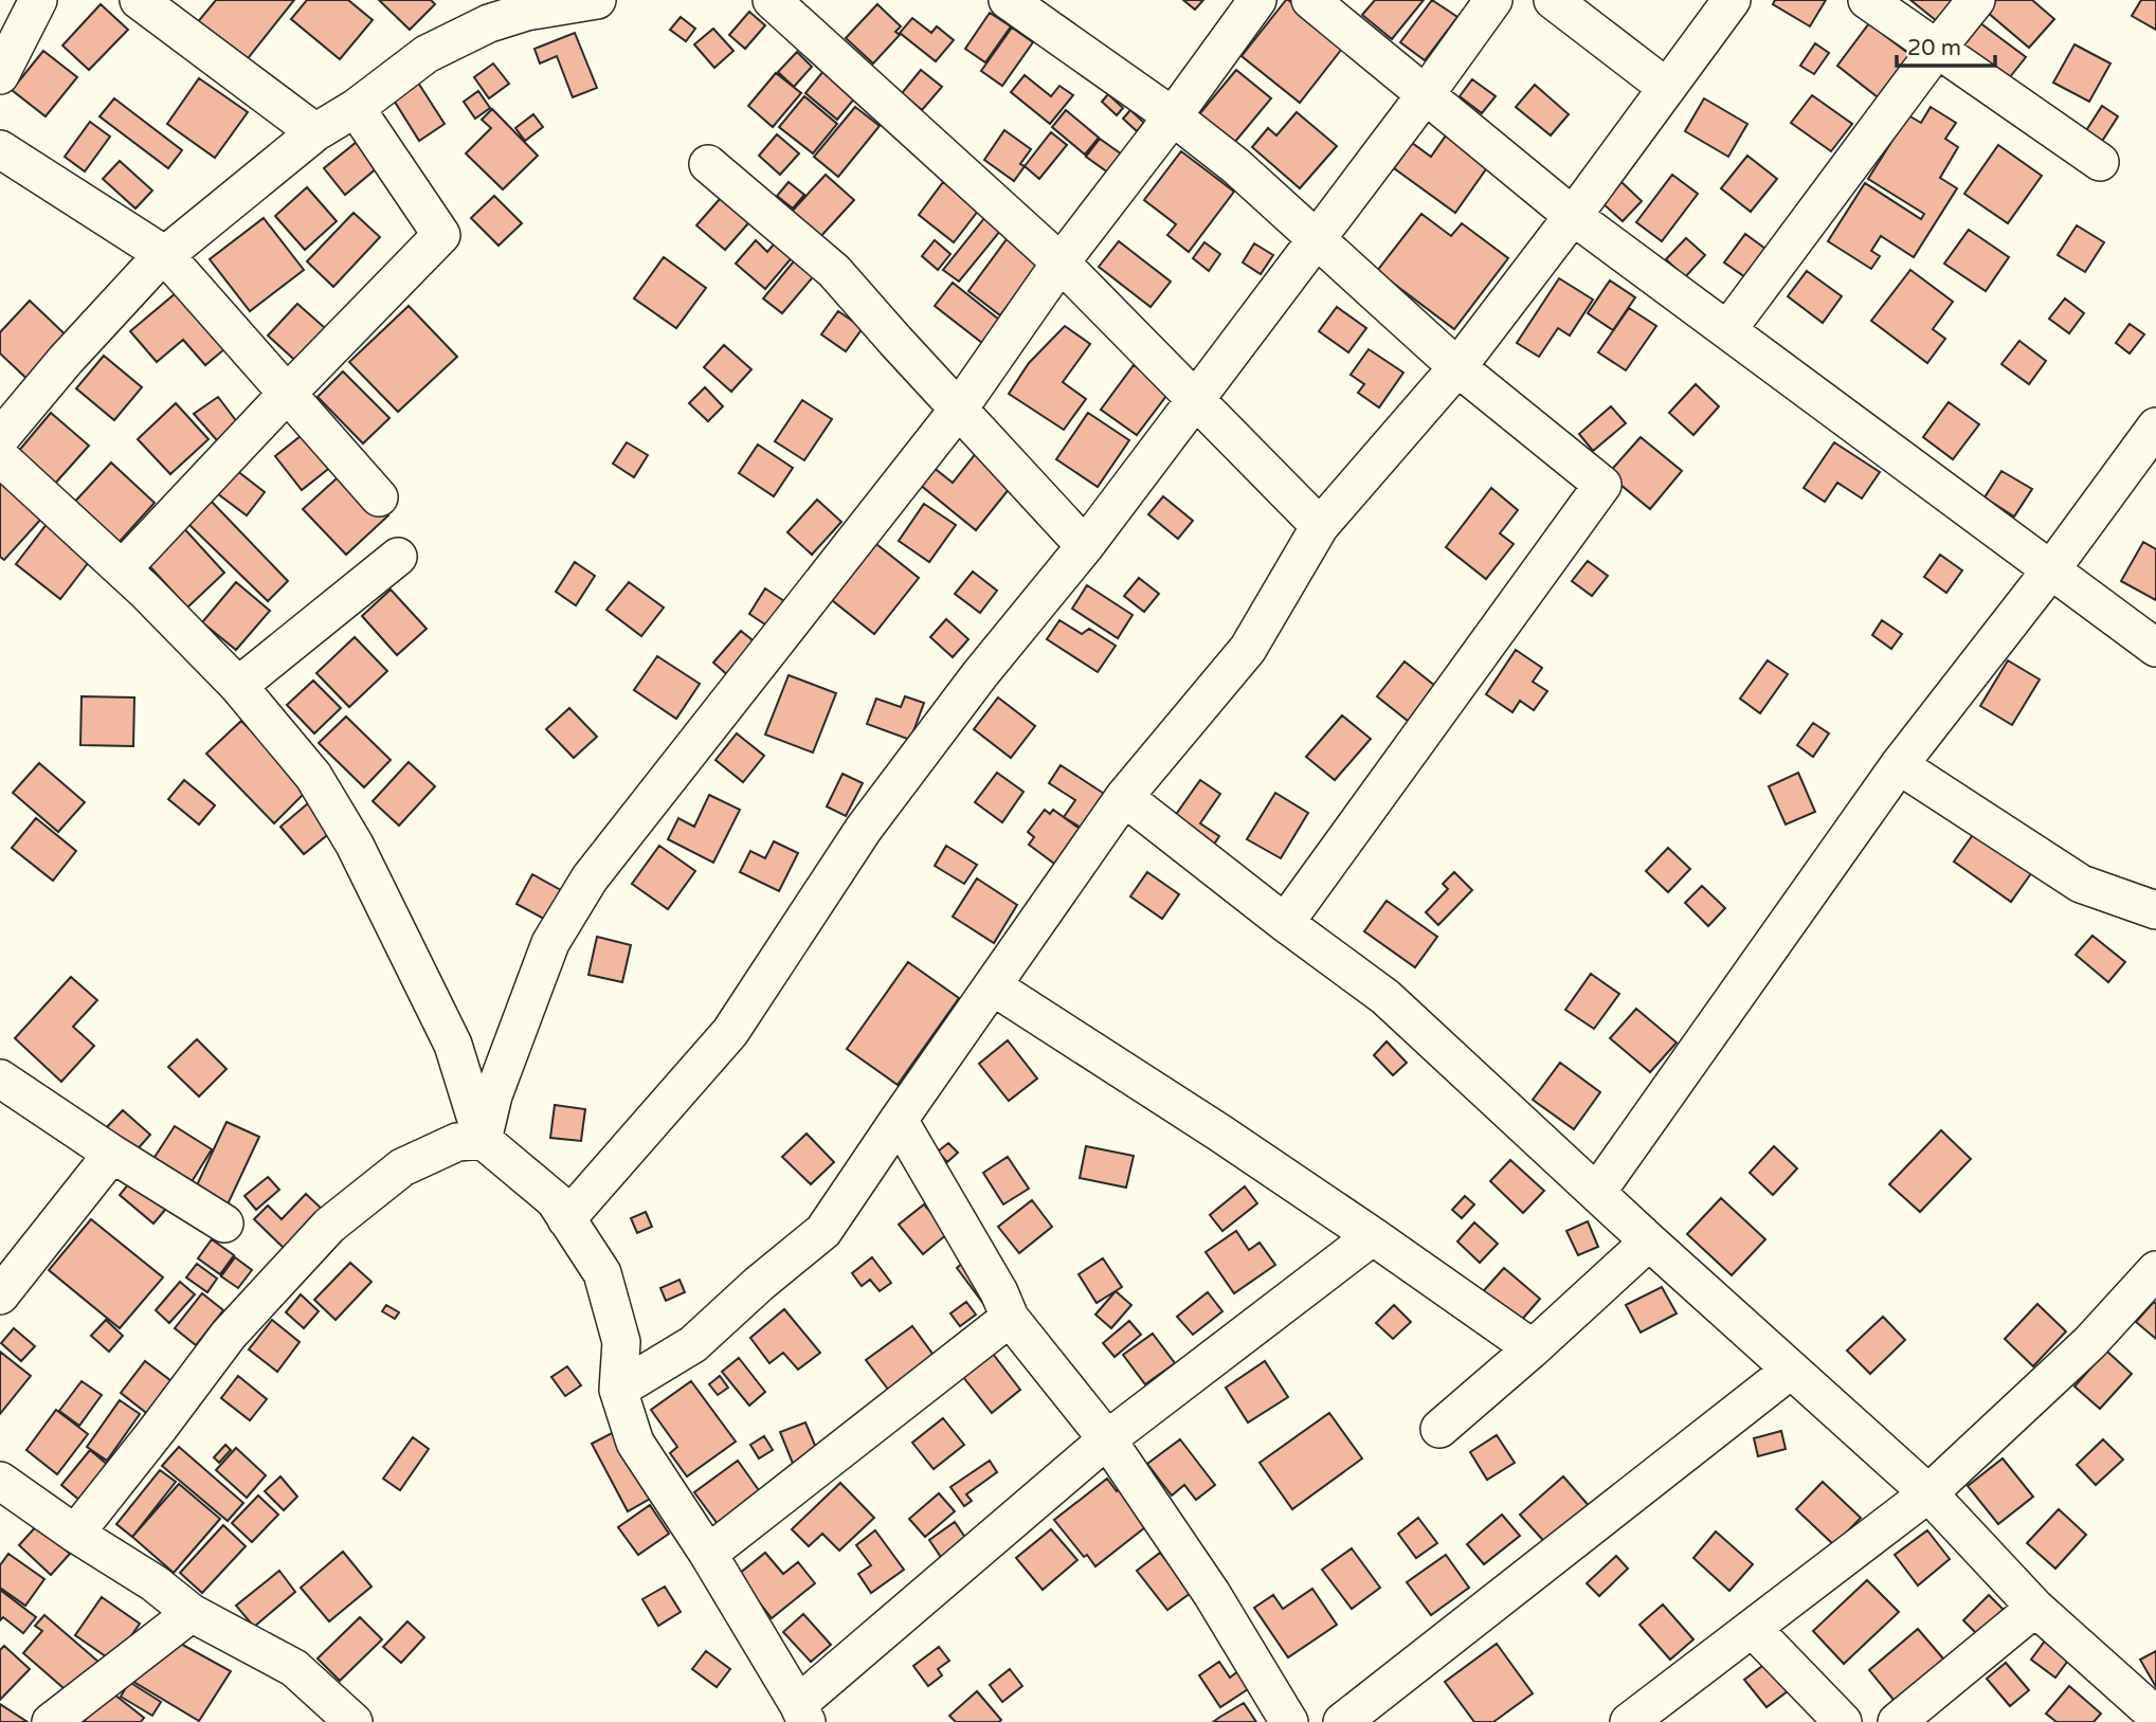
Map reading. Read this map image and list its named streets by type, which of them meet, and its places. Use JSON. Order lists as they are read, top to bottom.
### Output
{
  "scale_bar": "20 m"
}
